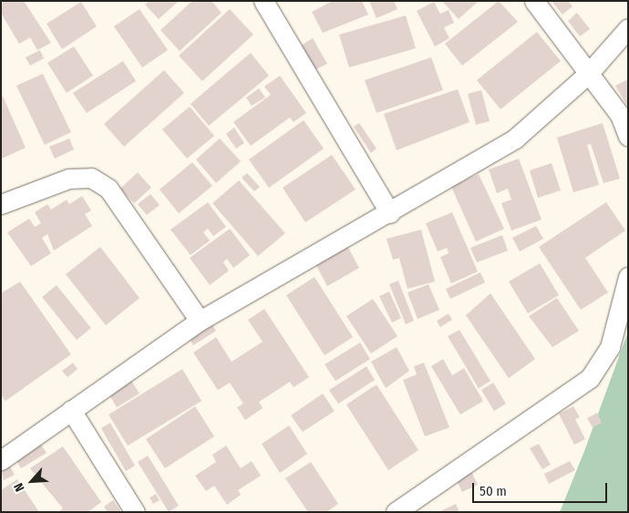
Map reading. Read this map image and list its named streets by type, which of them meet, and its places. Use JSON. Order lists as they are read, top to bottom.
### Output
{
  "scale_bar": "50 m",
  "north": "bottom left"
}
